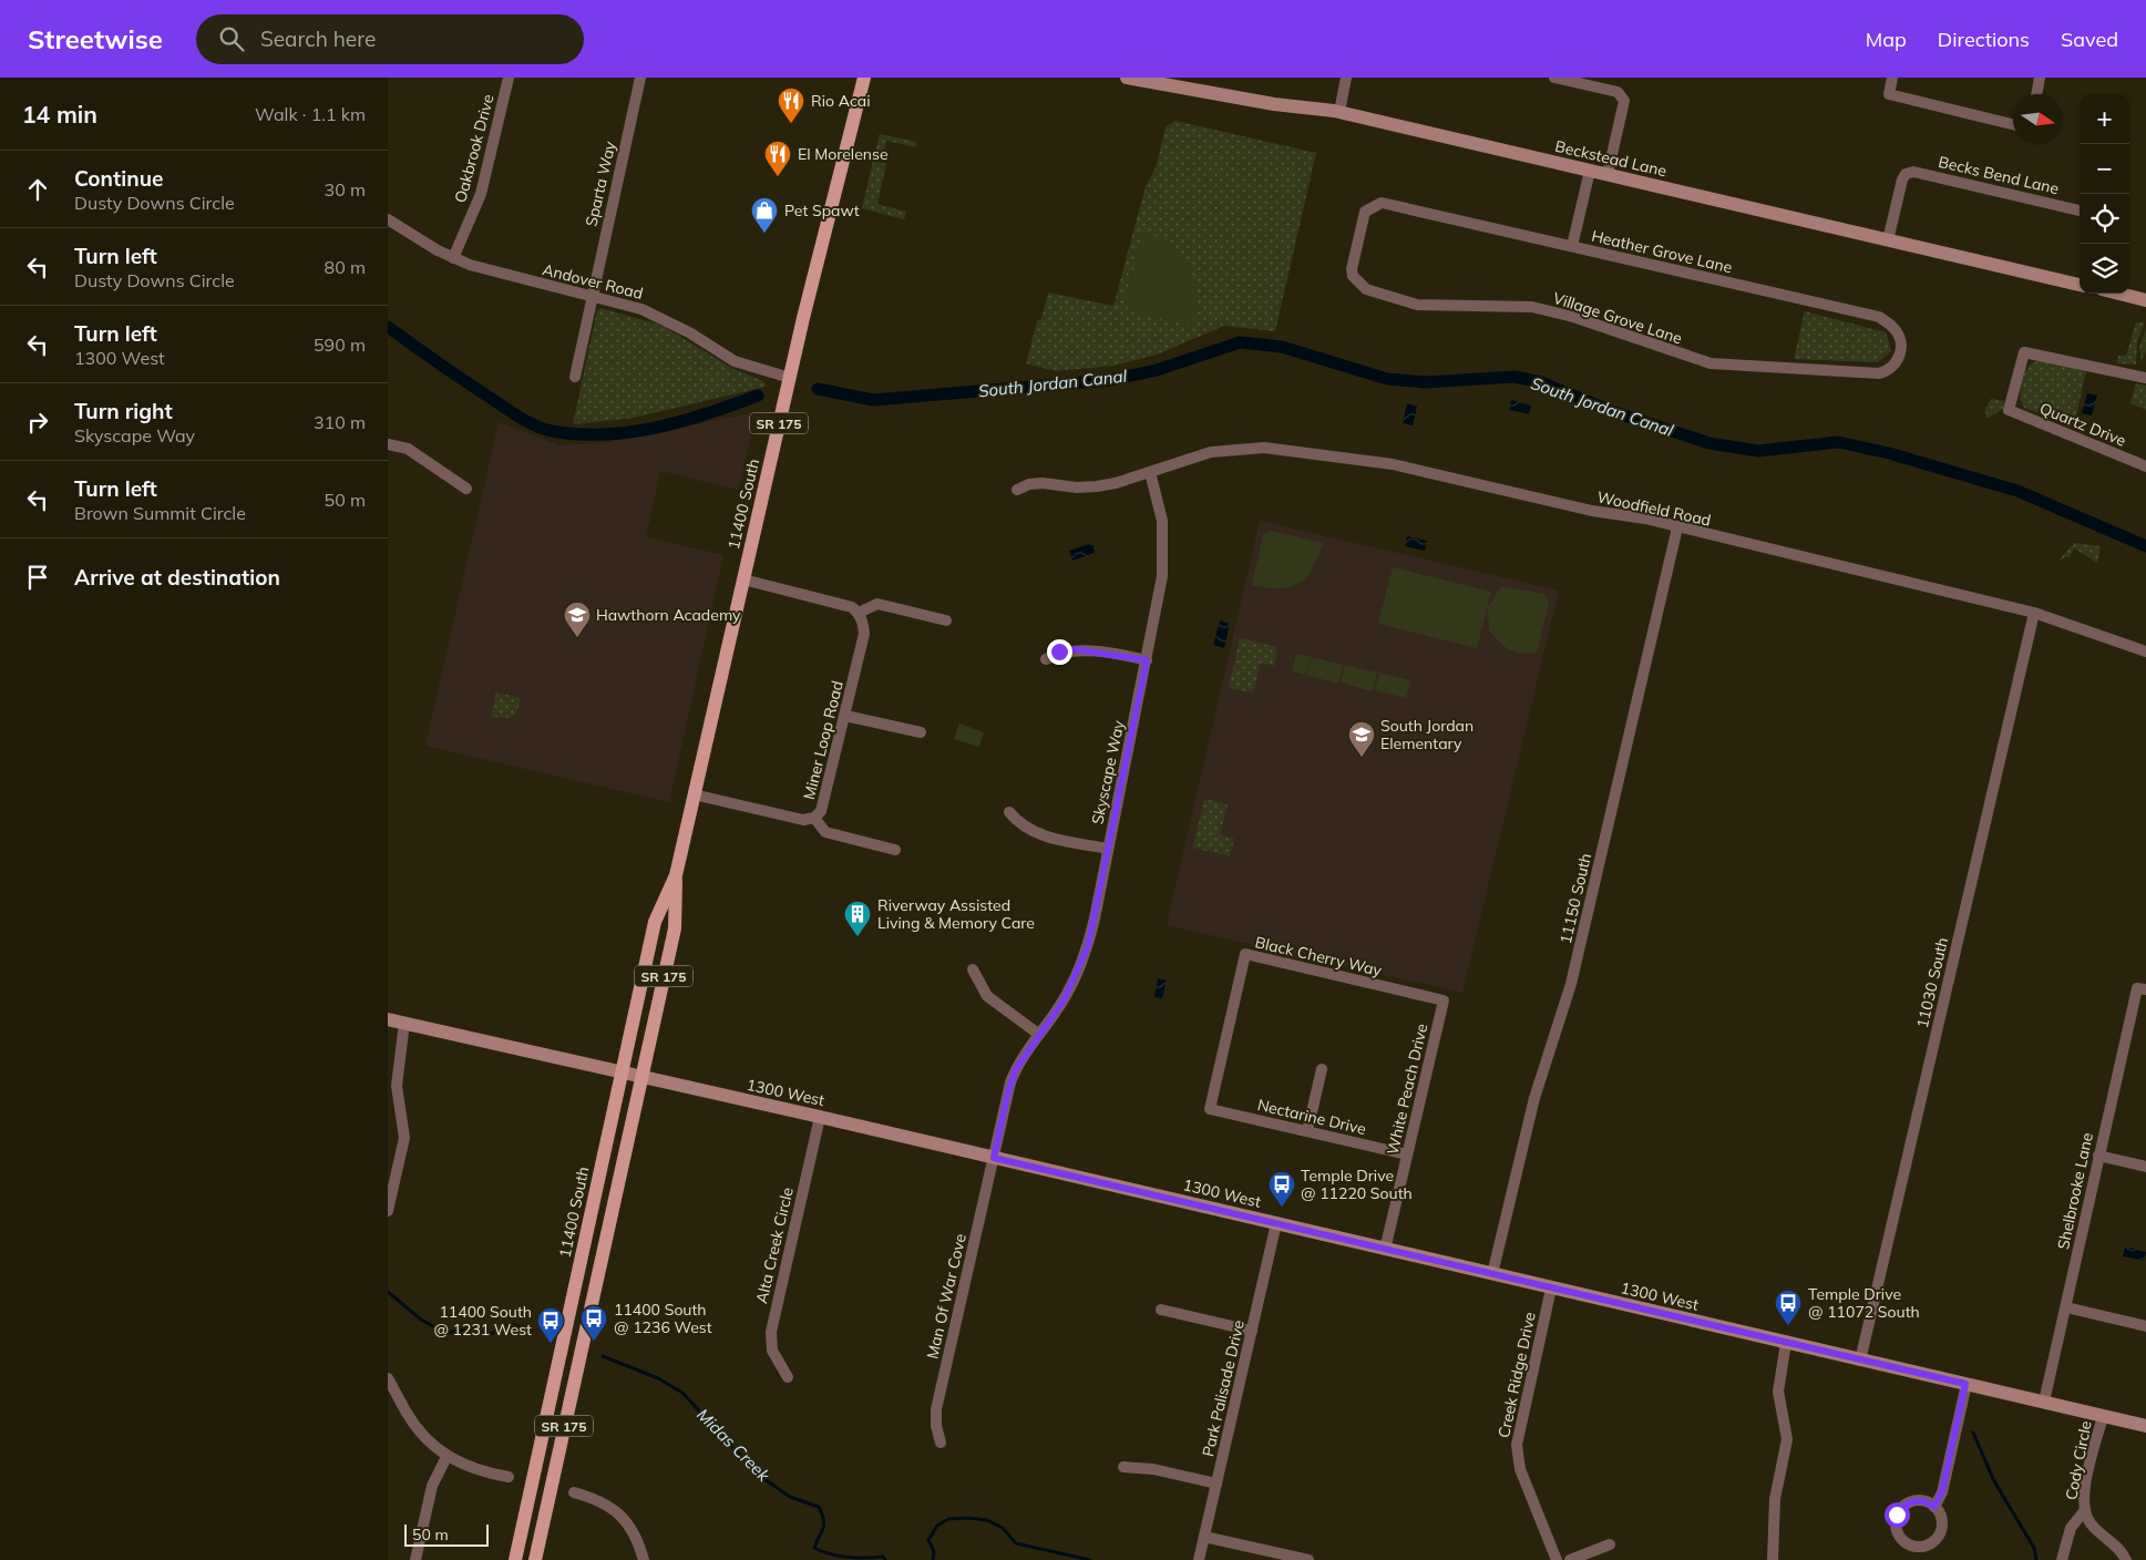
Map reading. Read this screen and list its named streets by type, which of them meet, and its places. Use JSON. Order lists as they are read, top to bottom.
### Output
{
  "streets": {
    "main road": ["SR 175", "11400 South"],
    "street": [
      "Oakbrook Drive",
      "Beckstead Lane",
      "Becks Bend Lane",
      "Sparta Way",
      "Heather Grove Lane",
      "Andover Road",
      "Village Grove Lane",
      "Quartz Drive",
      "Woodfield Road",
      "Miner Loop Road",
      "Skyscape Way",
      "11150 South",
      "Black Cherry Way",
      "11030 South",
      "White Peach Drive",
      "1300 West",
      "Nectarine Drive",
      "Shelbrooke Lane",
      "Alta Creek Circle",
      "Man Of War Cove",
      "Creek Ridge Drive",
      "Park Palisade Drive",
      "Cody Circle"
    ]
  },
  "crossings": [
    ["Oakbrook Drive", "Andover Road"],
    ["Beckstead Lane", "Becks Bend Lane"],
    ["Sparta Way", "Andover Road"],
    ["Heather Grove Lane", "Village Grove Lane"],
    ["Andover Road", "11400 South"],
    ["11400 South", "Miner Loop Road"],
    ["11400 South", "1300 West"],
    ["Woodfield Road", "Skyscape Way"],
    ["Woodfield Road", "11150 South"],
    ["Woodfield Road", "11030 South"],
    ["Skyscape Way", "1300 West"],
    ["Skyscape Way", "Man Of War Cove"],
    ["11150 South", "1300 West"],
    ["Black Cherry Way", "White Peach Drive"],
    ["Black Cherry Way", "Nectarine Drive"],
    ["11030 South", "1300 West"],
    ["White Peach Drive", "1300 West"],
    ["White Peach Drive", "Nectarine Drive"],
    ["1300 West", "Shelbrooke Lane"],
    ["1300 West", "Alta Creek Circle"],
    ["1300 West", "Man Of War Cove"],
    ["1300 West", "Creek Ridge Drive"],
    ["1300 West", "Park Palisade Drive"],
    ["1300 West", "Cody Circle"]
  ],
  "water": ["South Jordan Canal", "Midas Creek"],
  "places": {
    "restaurant": ["Rio Acai", "El Morelense"],
    "shop": ["Pet Spawt"],
    "school or university": ["Hawthorn Academy", "South Jordan Elementary"],
    "building": ["Riverway Assisted Living & Memory Care"],
    "bus stop": [
      "Temple Drive @ 11220 South",
      "Temple Drive @ 11072 South",
      "11400 South @ 1236 West",
      "11400 South @ 1231 West"
    ]
  },
  "scale_bar": "50 m",
  "north": "right",
  "page": {
    "header": "Streetwise",
    "search": "Search here",
    "nav": ["Map", "Directions", "Saved"],
    "heading": ["14 min", "Walk · 1.1 km"],
    "map_buttons": ["+", "−"],
    "list": [
      ["Continue", "Dusty Downs Circle", "30 m"],
      ["Turn left", "Dusty Downs Circle", "80 m"],
      ["Turn left", "1300 West", "590 m"],
      ["Turn right", "Skyscape Way", "310 m"],
      ["Turn left", "Brown Summit Circle", "50 m"],
      "Arrive at destination"
    ],
    "scale": "50 m"
  }
}
